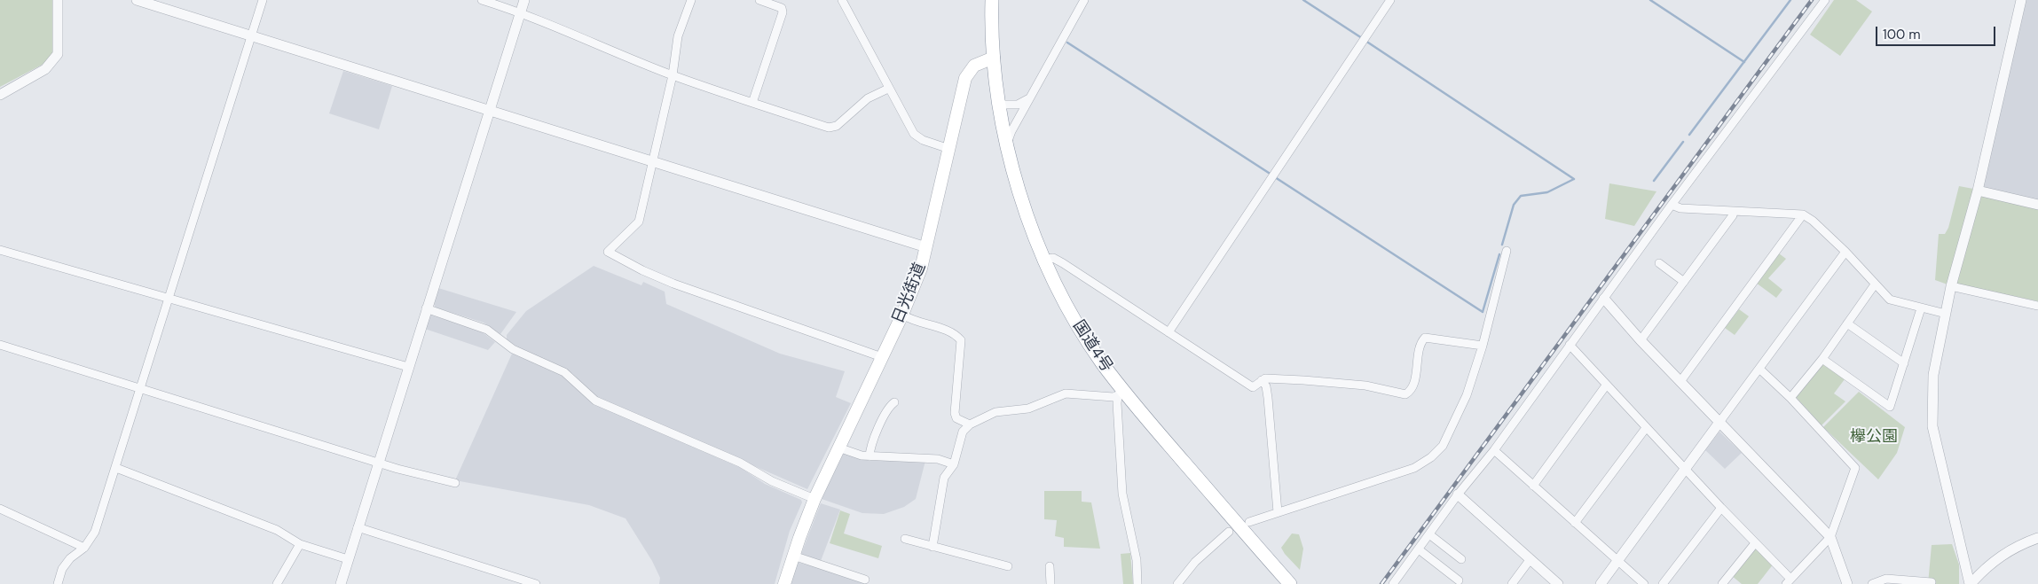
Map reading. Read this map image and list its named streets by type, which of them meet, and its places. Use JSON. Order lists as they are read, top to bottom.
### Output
{
  "streets": {
    "highway": ["国道4号"],
    "main road": ["日光街道"]
  },
  "crossings": [
    ["日光街道", "国道4号"]
  ],
  "parks": ["欅公園"],
  "scale_bar": "100 m"
}
